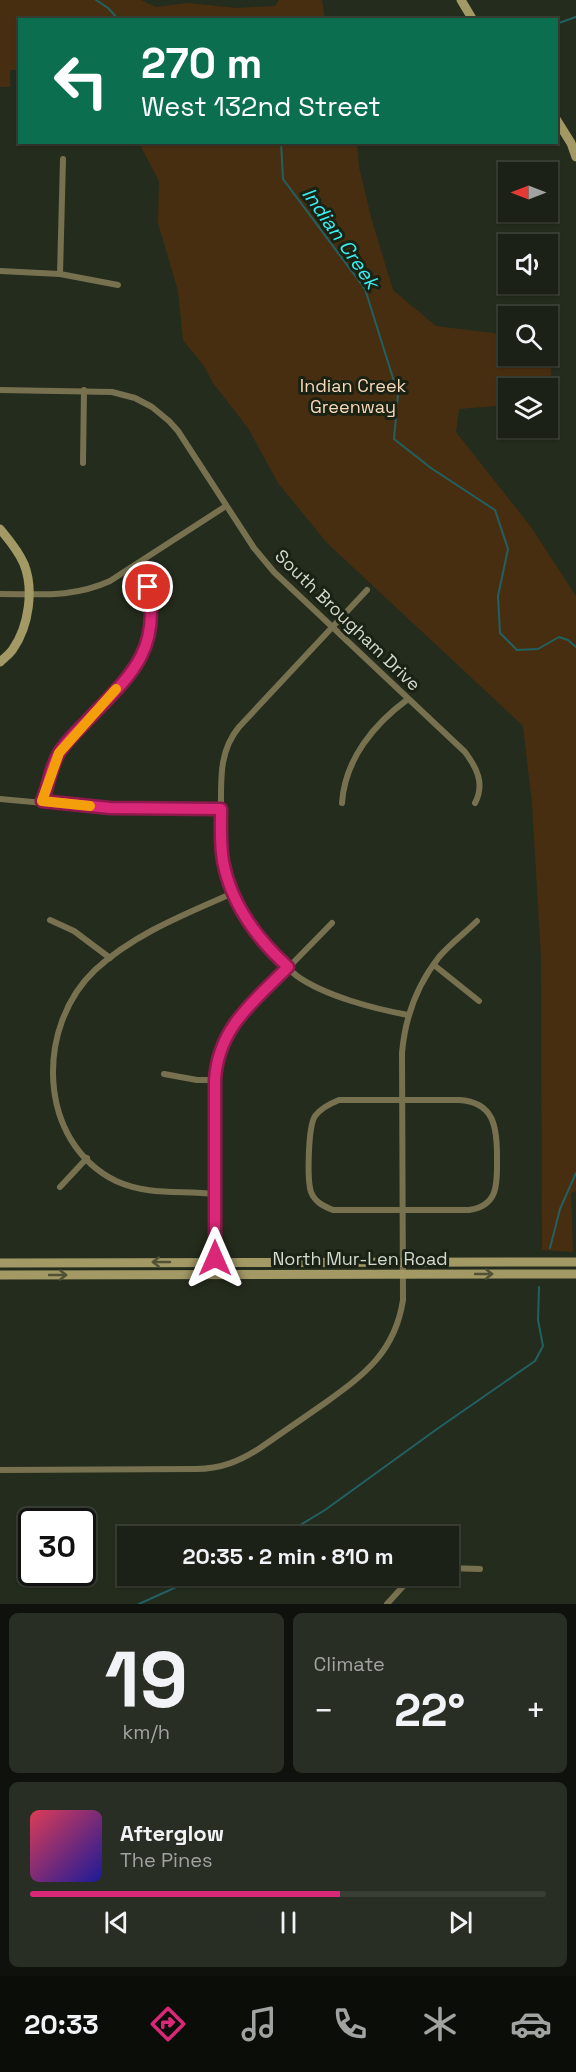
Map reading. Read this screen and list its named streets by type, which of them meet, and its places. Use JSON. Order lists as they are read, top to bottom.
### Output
{
  "streets": {
    "main road": ["North Mur-Len Road"],
    "street": ["South Brougham Drive"]
  },
  "water": ["Indian Creek"],
  "parks": ["Indian Creek Greenway"],
  "north": "left",
  "page": {
    "turn": ["270 m", "West 132nd Street"],
    "limit": "30",
    "trip": "20:35 · 2 min · 810 m",
    "tile": [
      ["19", "km/h"],
      "Climate"
    ],
    "heat": ["−", "22°", "+"],
    "song": ["Afterglow", "The Pines"],
    "tabs": "20:33"
  }
}
